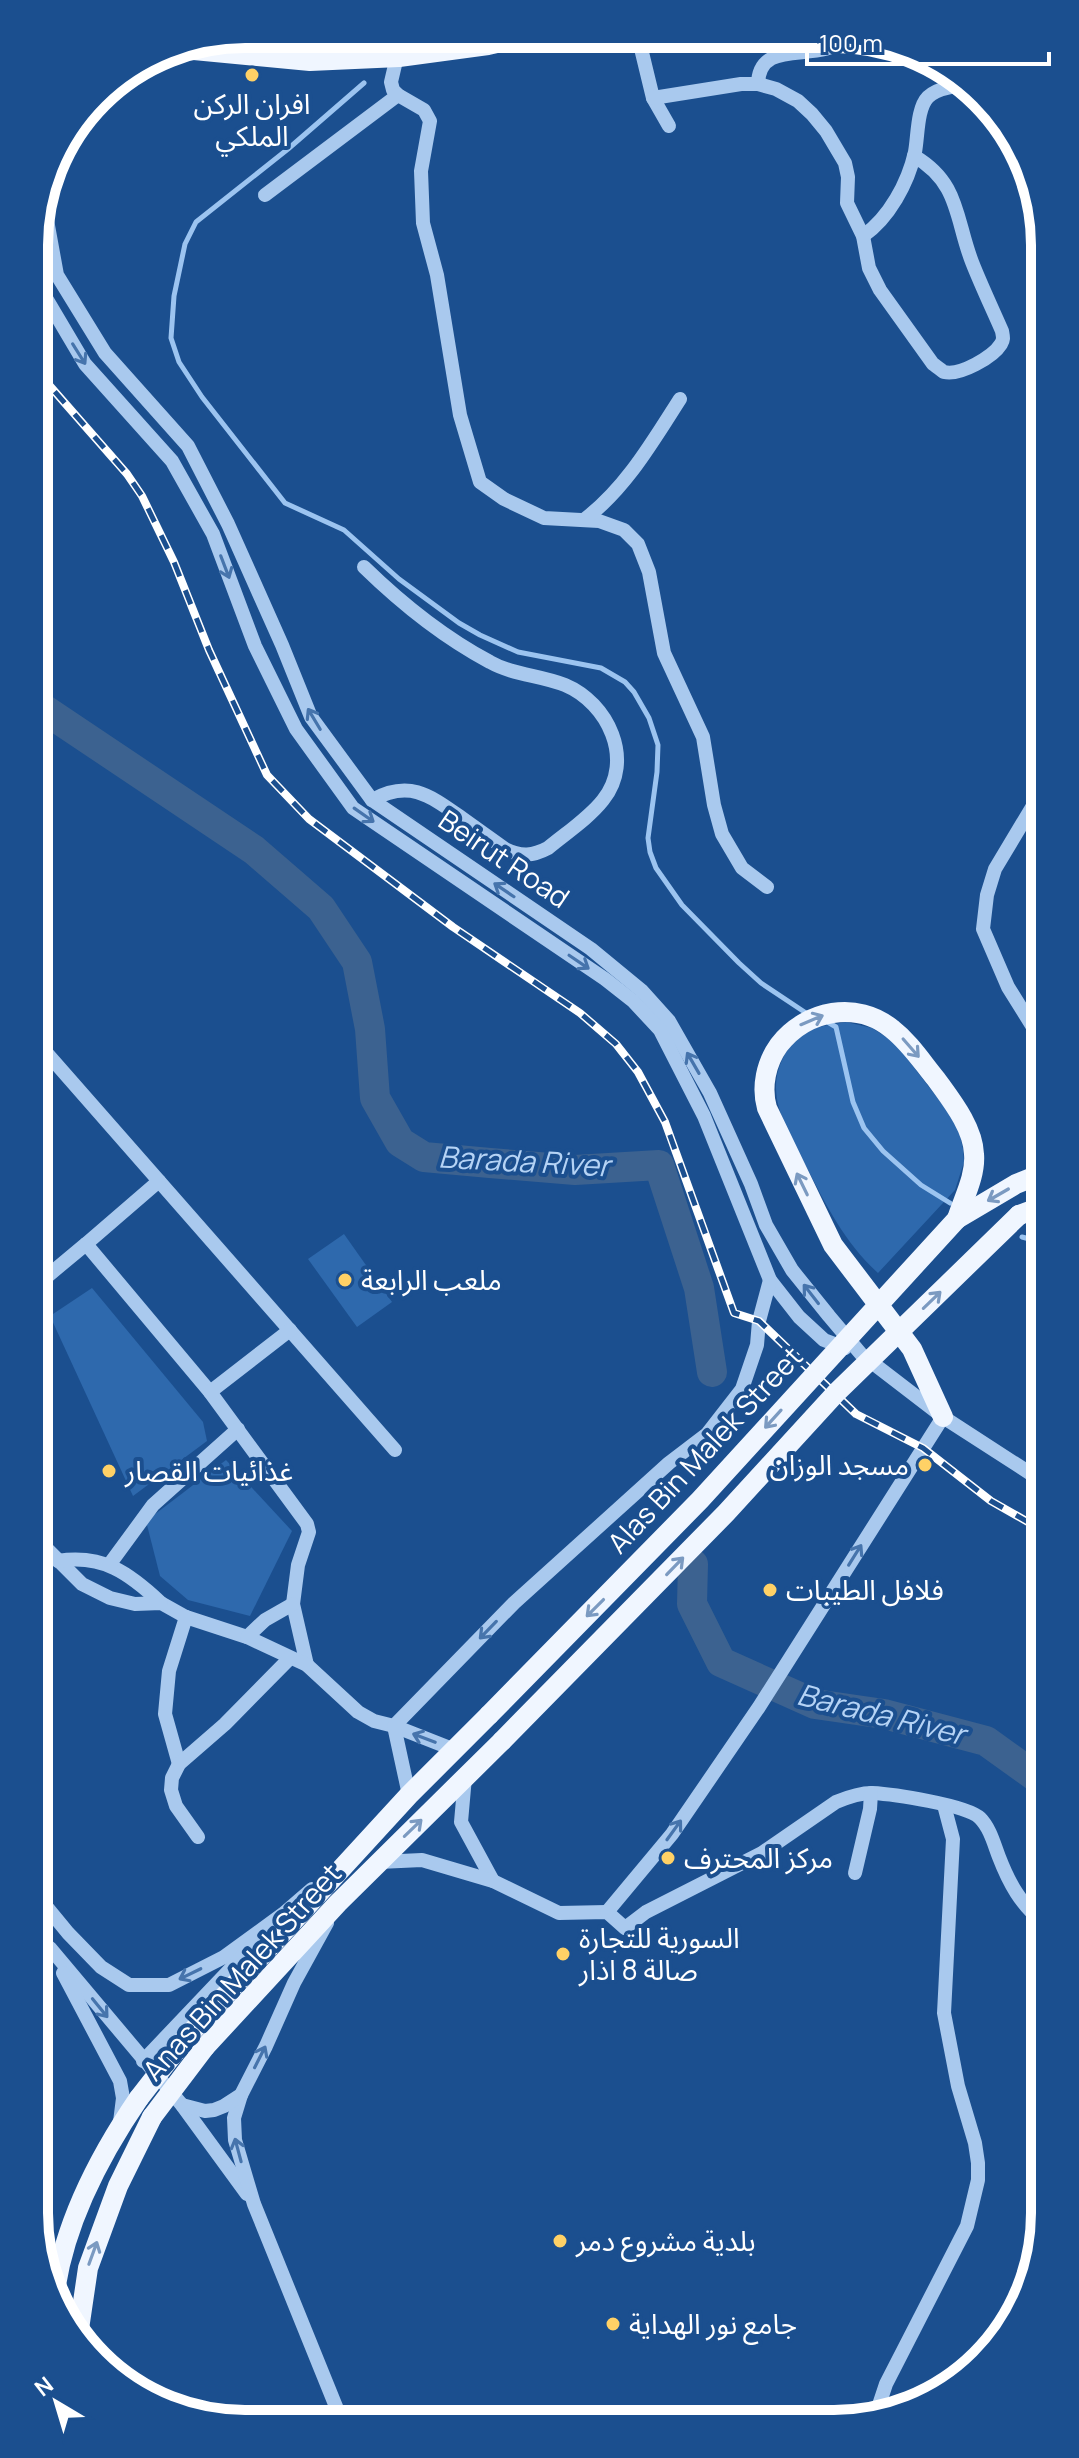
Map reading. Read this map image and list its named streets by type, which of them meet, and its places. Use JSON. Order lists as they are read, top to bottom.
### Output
{
  "streets": {
    "main road": ["Alas Bin Malek Street", "Anas Bin Malek Street"],
    "street": ["Beirut Road"]
  },
  "crossings": [
    ["Alas Bin Malek Street", "Anas Bin Malek Street"]
  ],
  "one_way": ["Alas Bin Malek Street"],
  "water": ["Barada River"],
  "places": [
    "افران الركن الملكي",
    "ملعب الرابعة",
    "مسجد الوزان",
    "غذائيات القصار",
    "فلافل الطيبات",
    "مركز المحترف",
    "السورية للتجارة صالة 8 اذار",
    "بلدية مشروع دمر",
    "جامع نور الهداية"
  ],
  "scale_bar": "100 m",
  "north": "top left"
}
